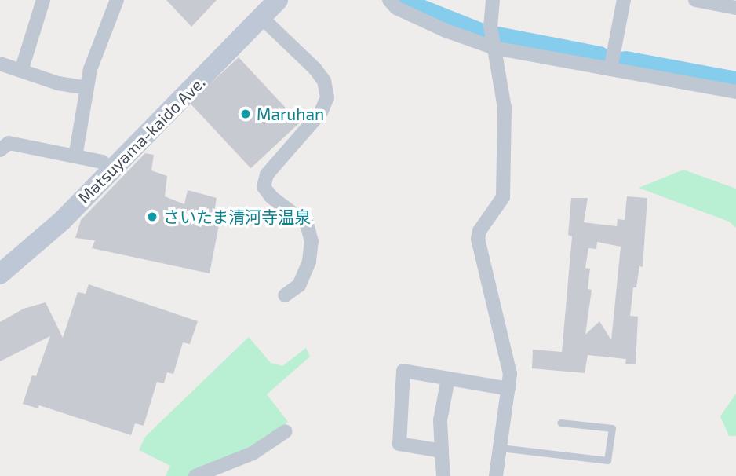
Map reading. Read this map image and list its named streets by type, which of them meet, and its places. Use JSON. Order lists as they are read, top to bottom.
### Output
{
  "streets": {
    "main road": ["Matsuyama-kaido Ave."]
  },
  "places": ["Maruhan", "さいたま清河寺温泉"]
}
